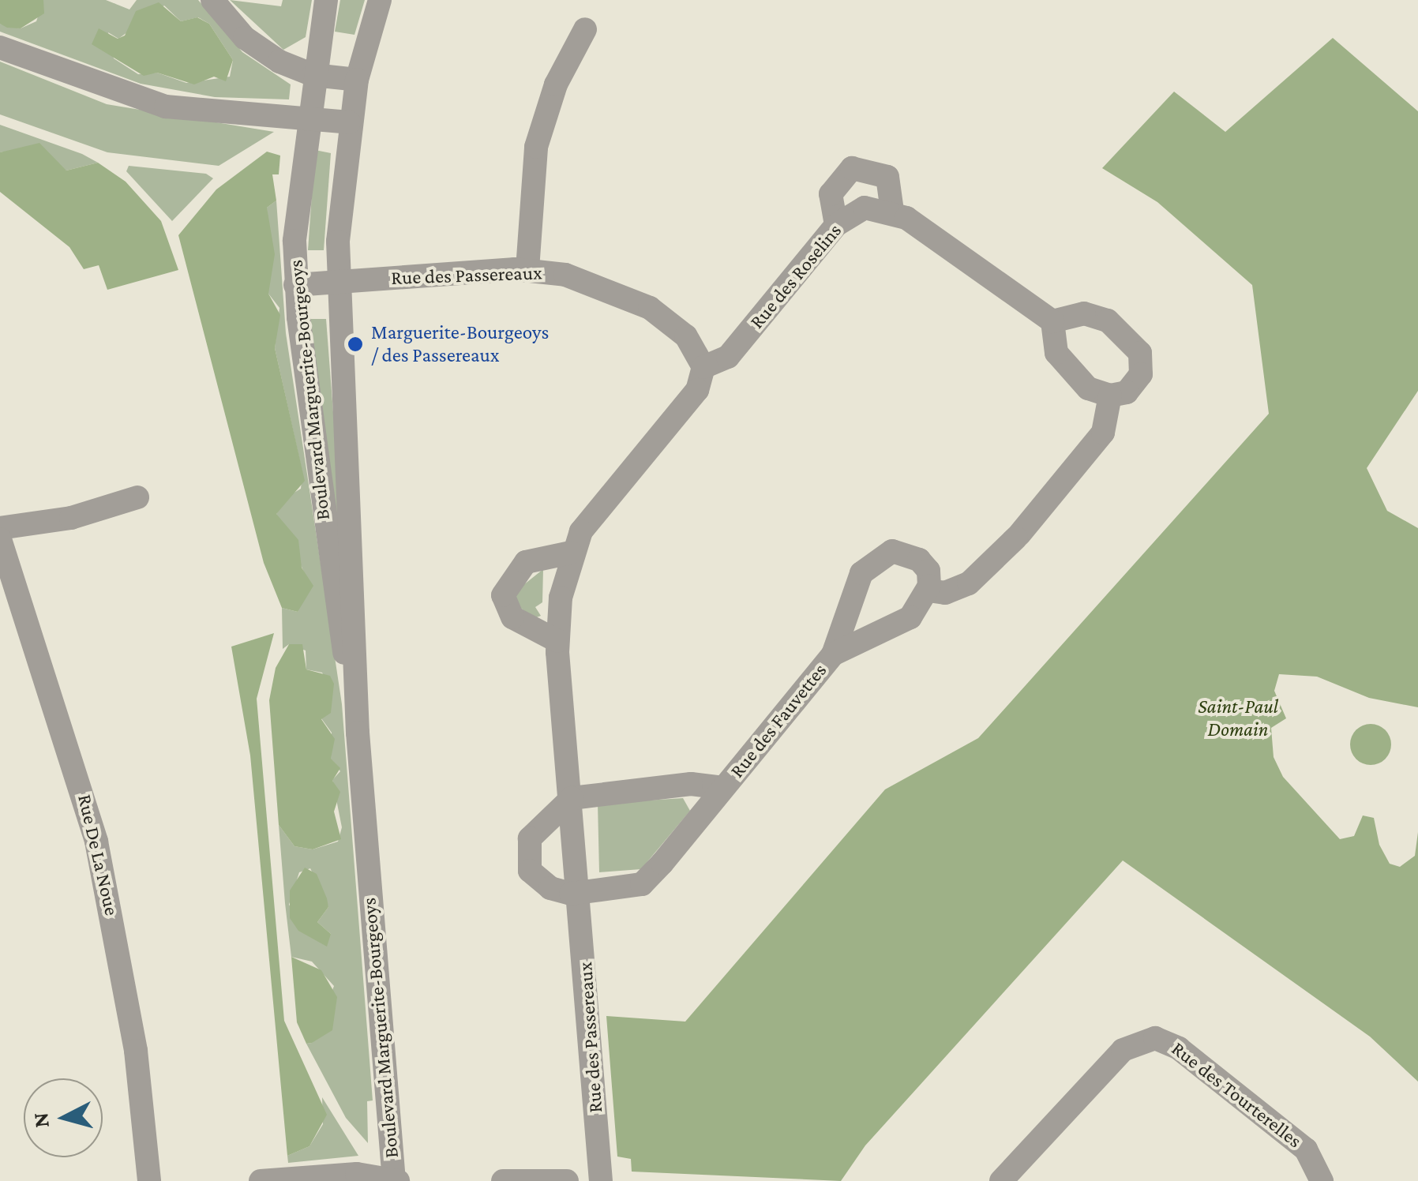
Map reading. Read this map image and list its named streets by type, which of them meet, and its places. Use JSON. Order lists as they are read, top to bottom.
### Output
{
  "streets": {
    "street": [
      "Rue des Passereaux",
      "Rue des Roselins",
      "Boulevard Marguerite-Bourgeoys",
      "Rue des Fauvettes",
      "Rue De La Noue",
      "Rue des Tourterelles"
    ]
  },
  "crossings": [
    ["Rue des Passereaux", "Rue des Roselins"],
    ["Rue des Passereaux", "Boulevard Marguerite-Bourgeoys"],
    ["Rue des Passereaux", "Rue des Fauvettes"]
  ],
  "parks": ["Saint-Paul Domain"],
  "places": ["Marguerite-Bourgeoys / des Passereaux"],
  "north": "left"
}
